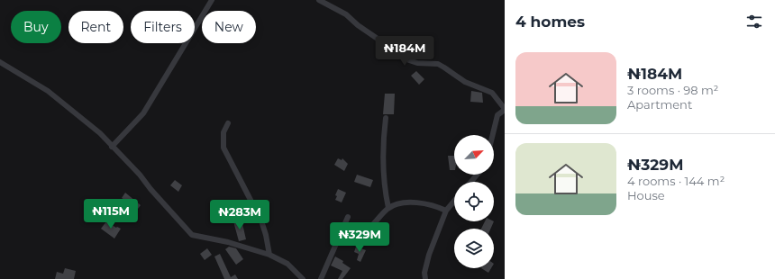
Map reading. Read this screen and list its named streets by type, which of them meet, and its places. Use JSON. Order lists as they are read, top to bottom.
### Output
{
  "north": "top right",
  "page": {
    "heading": "4 homes",
    "chip": [
      "Buy",
      "Rent",
      "Filters",
      "New"
    ],
    "price": [
      "₦184M",
      "₦115M",
      "₦283M",
      "₦329M"
    ],
    "list": [
      {
        "name": "₦184M",
        "note": "3 rooms · 98 m² · Apartment"
      },
      {
        "name": "₦329M",
        "note": "4 rooms · 144 m² · House"
      }
    ]
  }
}
